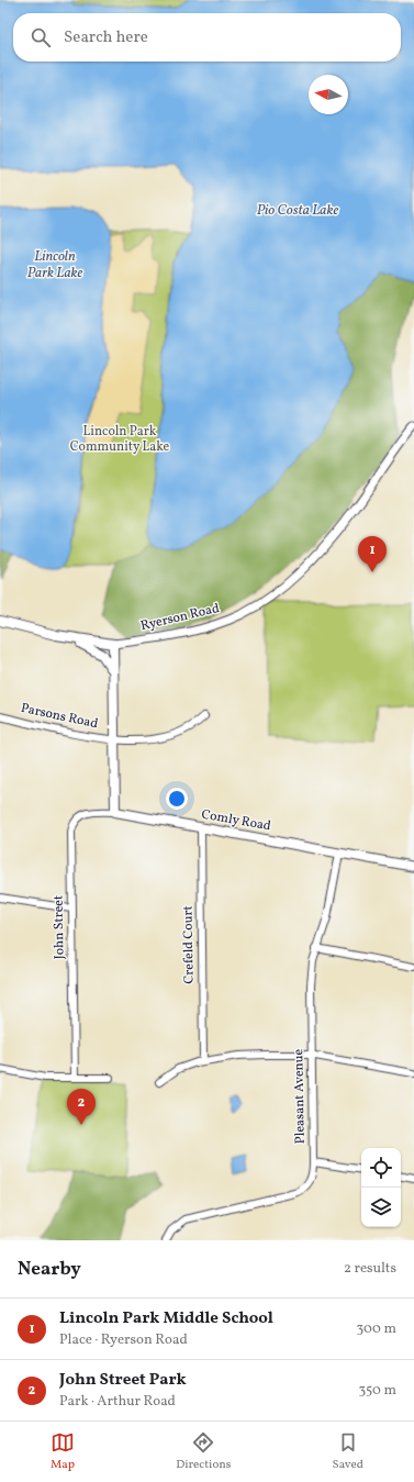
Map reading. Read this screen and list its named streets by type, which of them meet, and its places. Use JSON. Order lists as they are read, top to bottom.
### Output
{
  "streets": {
    "main road": ["Ryerson Road", "Comly Road"],
    "street": [
      "Parsons Road",
      "John Street",
      "Crefeld Court",
      "Pleasant Avenue"
    ]
  },
  "crossings": [
    ["Comly Road", "John Street"],
    ["Comly Road", "Crefeld Court"],
    ["Comly Road", "Pleasant Avenue"]
  ],
  "water": ["Pio Costa Lake", "Lincoln Park Lake"],
  "parks": ["Lincoln Park Community Lake"],
  "north": "left",
  "page": {
    "search": "Search here",
    "pins": ["1", "2"],
    "heading": ["Nearby", "2 results"],
    "list": [
      {
        "mark": "1",
        "name": "Lincoln Park Middle School",
        "note": "Place · Ryerson Road",
        "value": "300 m"
      },
      {
        "mark": "2",
        "name": "John Street Park",
        "note": "Park · Arthur Road",
        "value": "350 m"
      }
    ],
    "nav": ["Map", "Directions", "Saved"]
  }
}
